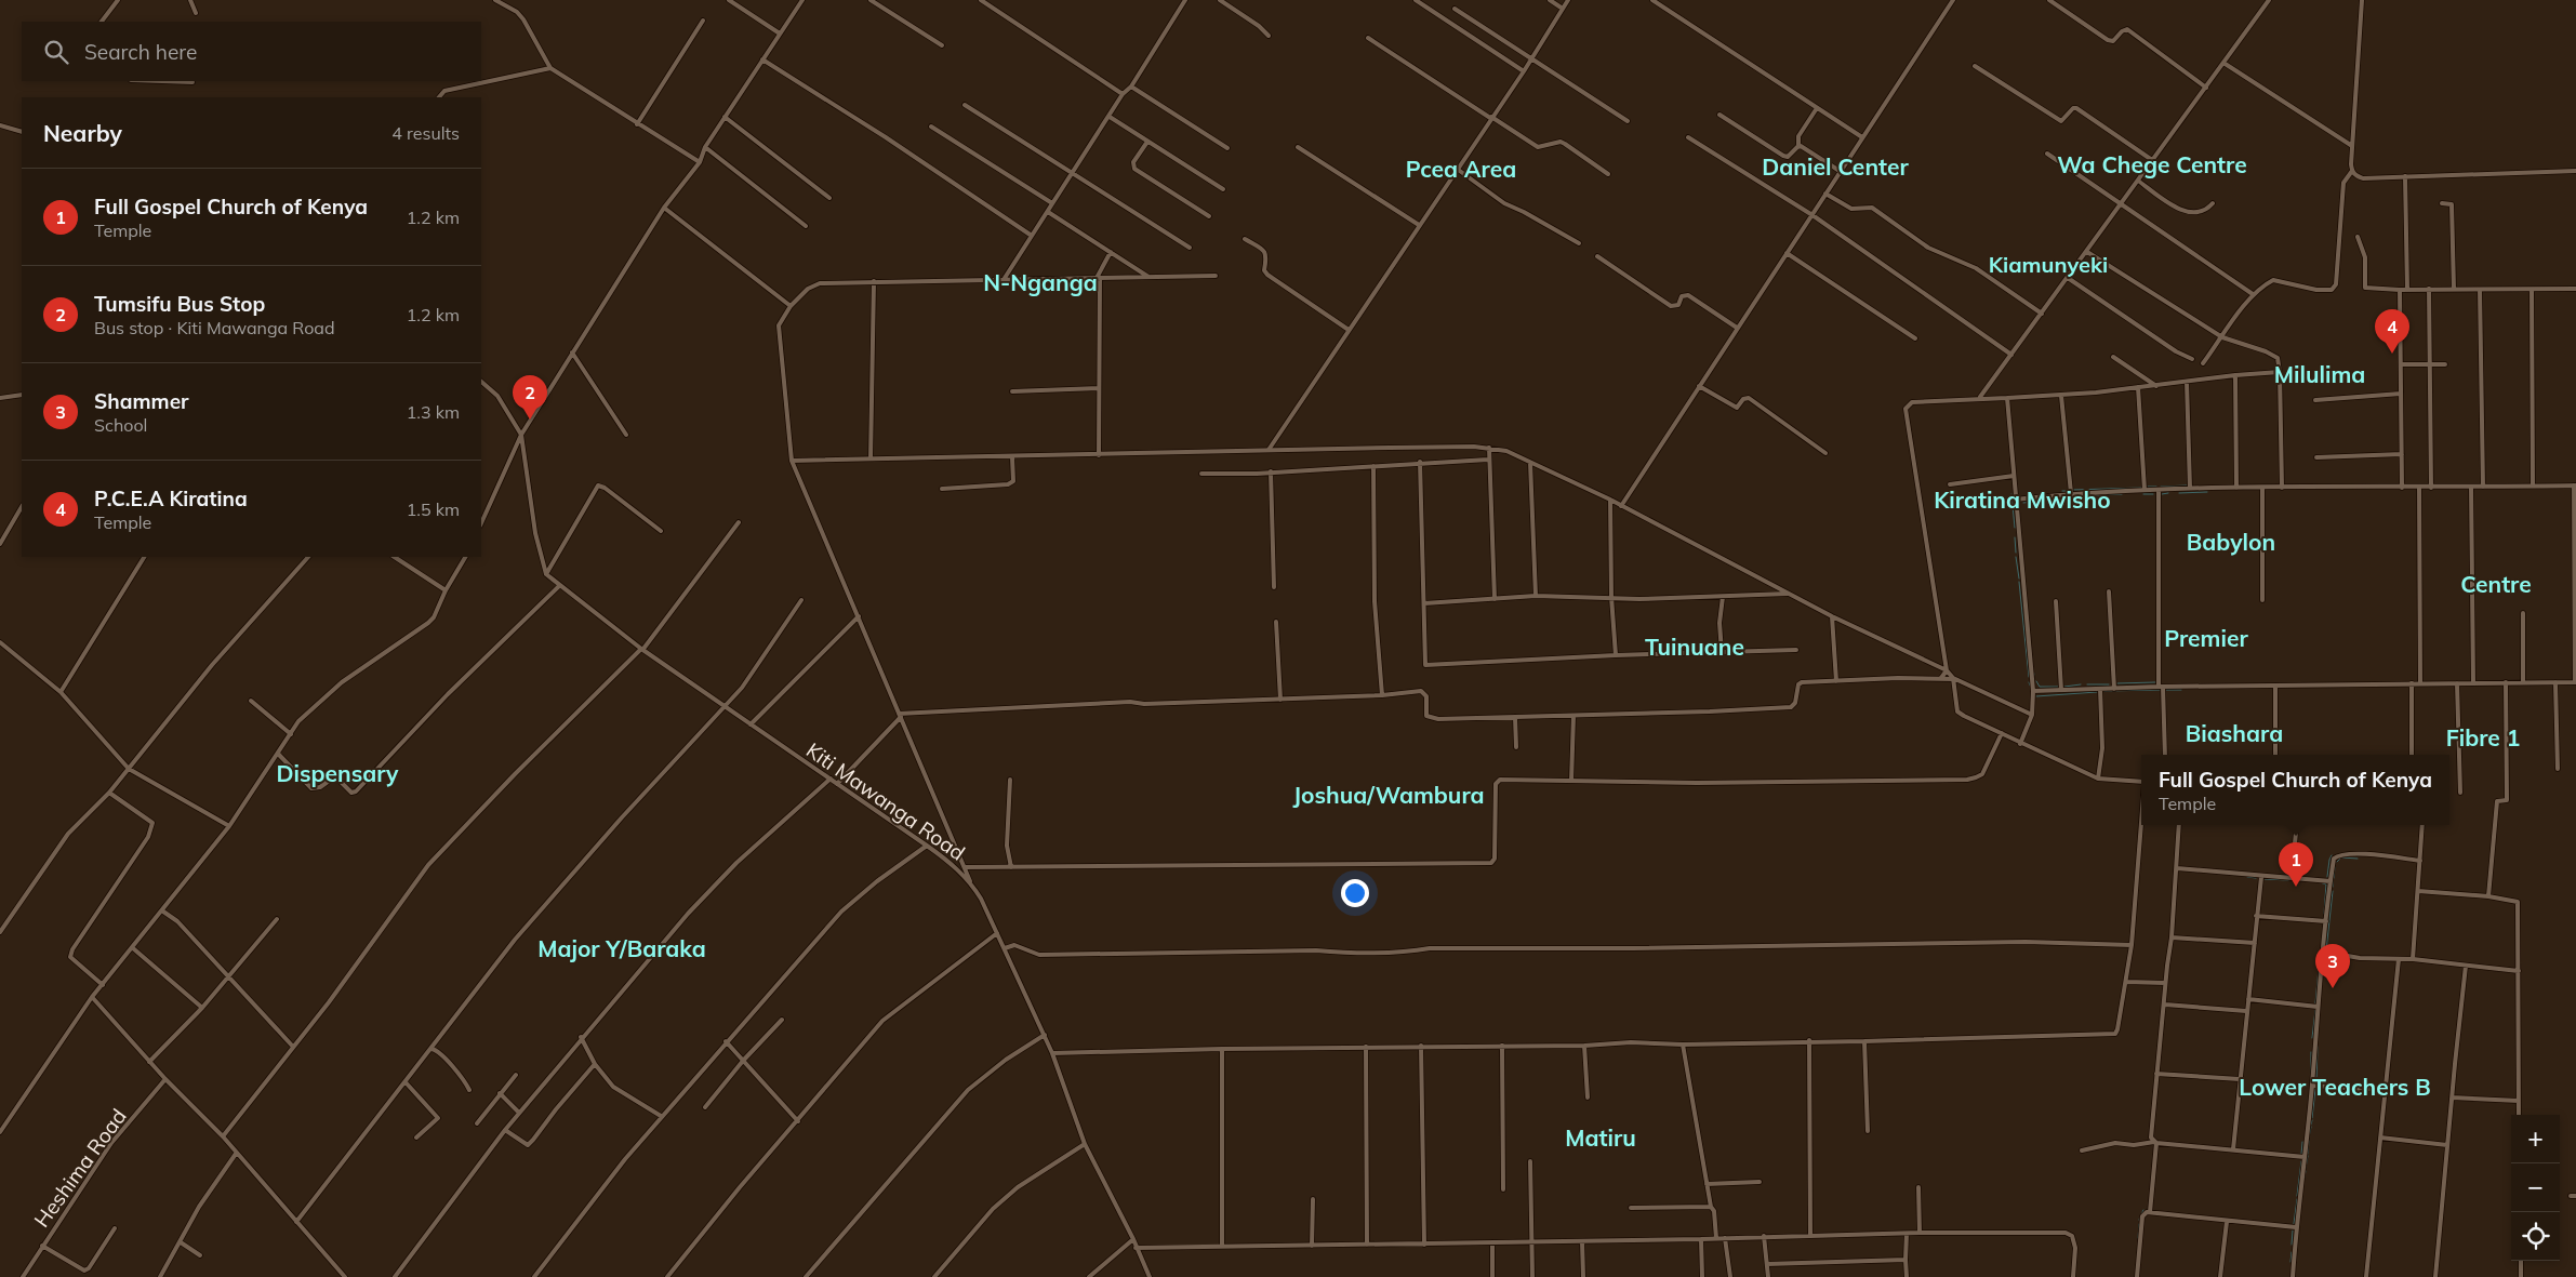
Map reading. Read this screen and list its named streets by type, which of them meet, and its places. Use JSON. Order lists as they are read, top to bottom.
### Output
{
  "streets": {
    "street": ["Kiti Mawanga Road", "Heshima Road"]
  },
  "districts": [
    "Wa Chege Centre",
    "Daniel Center",
    "Pcea Area",
    "Kiamunyeki",
    "N-Nganga",
    "Milulima",
    "Kiratina Mwisho",
    "Babylon",
    "Centre",
    "Premier",
    "Tuinuane",
    "Biashara",
    "Fibre 1",
    "Dispensary",
    "Joshua/Wambura",
    "Major Y/Baraka",
    "Lower Teachers B",
    "Matiru"
  ],
  "page": {
    "search": "Search here",
    "heading": ["Nearby", "4 results"],
    "list": [
      {
        "mark": "1",
        "name": "Full Gospel Church of Kenya",
        "note": "Temple",
        "value": "1.2 km"
      },
      {
        "mark": "2",
        "name": "Tumsifu Bus Stop",
        "note": "Bus stop · Kiti Mawanga Road",
        "value": "1.2 km"
      },
      {
        "mark": "3",
        "name": "Shammer",
        "note": "School",
        "value": "1.3 km"
      },
      {
        "mark": "4",
        "name": "P.C.E.A Kiratina",
        "note": "Temple",
        "value": "1.5 km"
      }
    ],
    "pins": [
      "4",
      "2",
      "1",
      "3"
    ],
    "popup": ["Full Gospel Church of Kenya", "Temple"],
    "map_buttons": ["+", "−"]
  }
}
